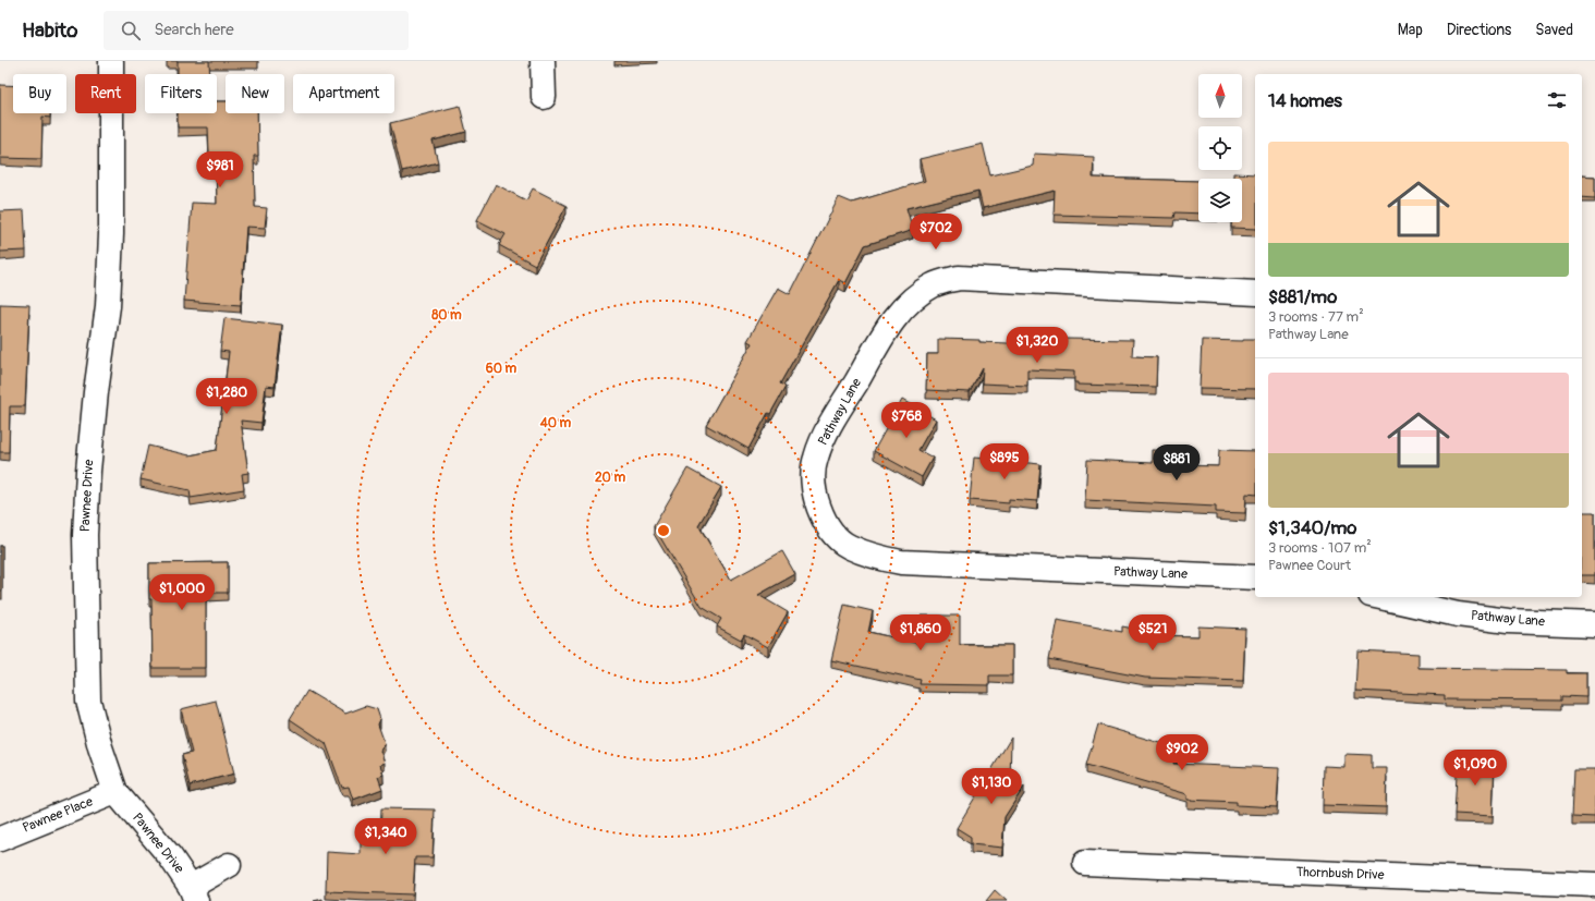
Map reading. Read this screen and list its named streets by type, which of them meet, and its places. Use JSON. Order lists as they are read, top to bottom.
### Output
{
  "streets": {
    "street": [
      "Pathway Lane",
      "Pawnee Drive",
      "Pawnee Place",
      "Thornbush Drive"
    ]
  },
  "crossings": [
    ["Pawnee Drive", "Pawnee Place"]
  ],
  "north": "top",
  "page": {
    "header": "Habito",
    "search": "Search here",
    "nav": ["Map", "Directions", "Saved"],
    "chip": [
      "Buy",
      "Rent",
      "Filters",
      "New",
      "Apartment"
    ],
    "heading": "14 homes",
    "list": [
      {
        "name": "$881/mo",
        "note": "3 rooms · 77 m² · Pathway Lane"
      },
      {
        "name": "$1,340/mo",
        "note": "3 rooms · 107 m² · Pawnee Court"
      }
    ],
    "price": [
      "$981",
      "$702",
      "$1,320",
      "$1,280",
      "$768",
      "$895",
      "$881",
      "$1,000",
      "$1,860",
      "$521",
      "$902",
      "$1,090",
      "$1,130",
      "$1,340"
    ]
  },
  "rings": [
    "80 m",
    "60 m",
    "40 m",
    "20 m"
  ]
}
